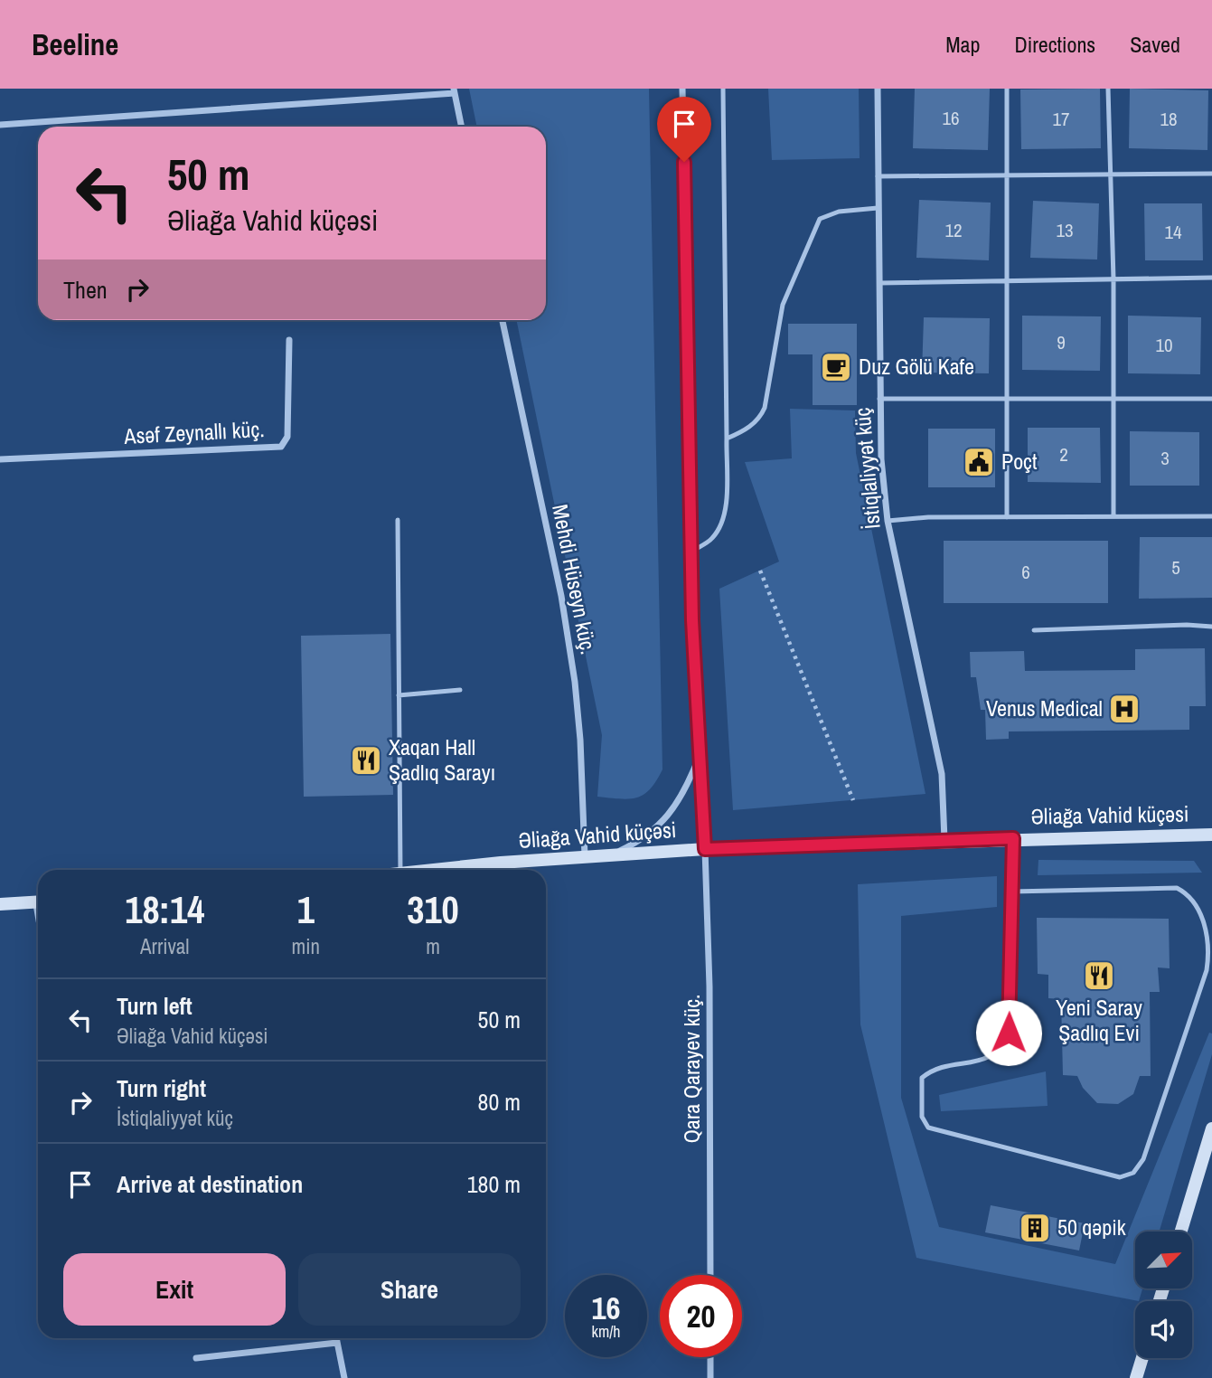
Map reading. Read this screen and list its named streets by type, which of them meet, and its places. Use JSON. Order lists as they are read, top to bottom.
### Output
{
  "streets": {
    "main road": ["Əliağa Vahid küçəsi"],
    "street": [
      "Asəf Zeynallı küç.",
      "İstiqlaliyyət küç",
      "Mehdi Hüseyn küç.",
      "Qara Qarayev küç."
    ]
  },
  "crossings": [
    ["İstiqlaliyyət küç", "Əliağa Vahid küçəsi"],
    ["Mehdi Hüseyn küç.", "Əliağa Vahid küçəsi"],
    ["Əliağa Vahid küçəsi", "Qara Qarayev küç."]
  ],
  "places": {
    "cafe": ["Duz Gölü Kafe"],
    "public building": ["Poçt"],
    "hospital": ["Venus Medical"],
    "restaurant": ["Xaqan Hall Şadlıq Sarayı", "Yeni Saray Şadlıq Evi"],
    "building": ["50 qəpik"]
  },
  "house_numbers": [
    "16",
    "17",
    "18",
    "12",
    "13",
    "14",
    "9",
    "10",
    "2",
    "3",
    "5",
    "6"
  ],
  "north": "top right",
  "page": {
    "header": "Beeline",
    "nav": ["Map", "Directions", "Saved"],
    "turn": ["50 m", "Əliağa Vahid küçəsi"],
    "then": "Then",
    "eta": [
      "18:14",
      "Arrival",
      "1",
      "min",
      "310",
      "m"
    ],
    "list": [
      {
        "name": "Turn left",
        "note": "Əliağa Vahid küçəsi",
        "value": "50 m"
      },
      {
        "name": "Turn right",
        "note": "İstiqlaliyyət küç",
        "value": "80 m"
      },
      {
        "name": "Arrive at destination",
        "value": "180 m"
      }
    ],
    "buttons": ["Exit", "Share"],
    "speed": "16 km/h",
    "limit": "20"
  }
}
